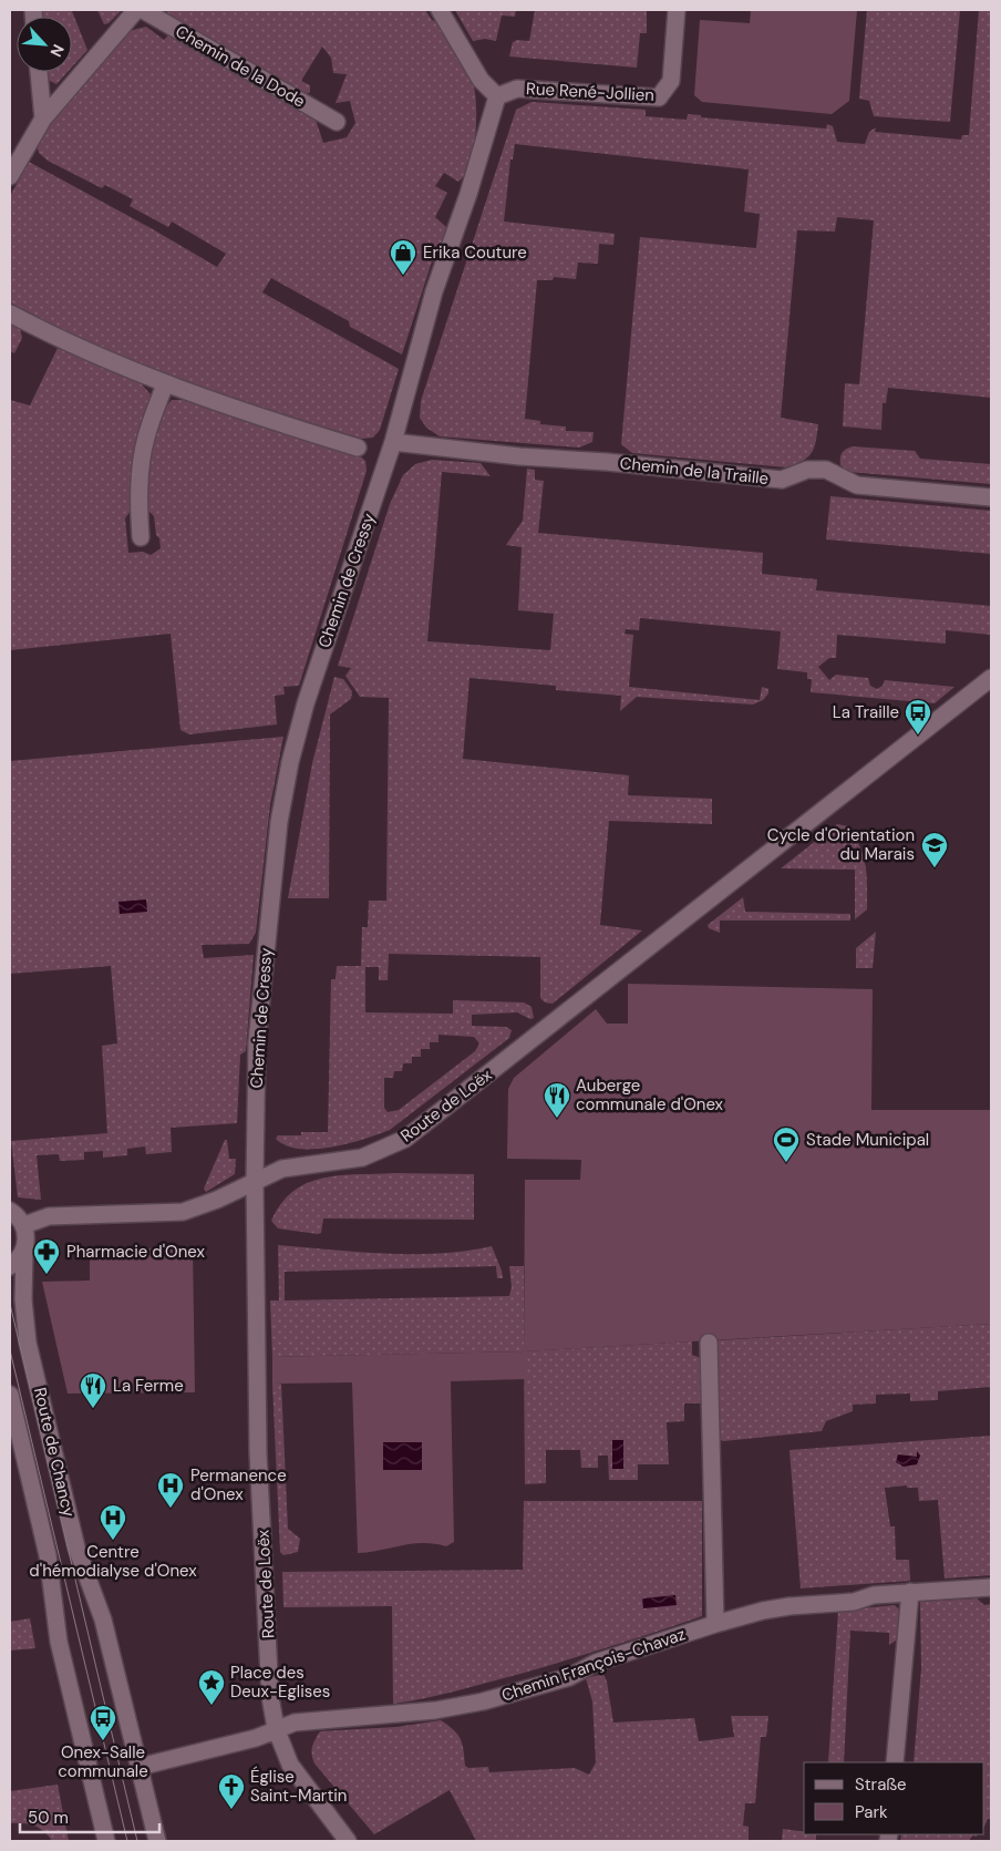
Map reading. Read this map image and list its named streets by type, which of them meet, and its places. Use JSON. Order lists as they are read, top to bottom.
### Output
{
  "streets": {
    "street": [
      "Chemin de la Dode",
      "Rue René-Jollien",
      "Chemin de la Traille",
      "Chemin de Cressy",
      "Route de Loëx",
      "Route de Chancy",
      "Chemin François-Chavaz"
    ]
  },
  "crossings": [
    ["Rue René-Jollien", "Chemin de Cressy"],
    ["Chemin de la Traille", "Chemin de Cressy"],
    ["Chemin de Cressy", "Route de Loëx"],
    ["Route de Loëx", "Chemin François-Chavaz"]
  ],
  "places": {
    "shop": ["Erika Couture"],
    "bus stop": ["La Traille", "Onex-Salle communale"],
    "school or university": ["Cycle d'Orientation du Marais"],
    "restaurant": ["Auberge communale d'Onex", "La Ferme"],
    "sports": ["Stade Municipal"],
    "pharmacy": ["Pharmacie d'Onex"],
    "hospital": ["Permanence d'Onex", "Centre d'hémodialyse d'Onex"],
    "place": ["Place des Deux-Eglises"],
    "church": ["Église Saint-Martin"]
  },
  "legend": ["Straße", "Park"],
  "scale_bar": "50 m",
  "north": "bottom right"
}
